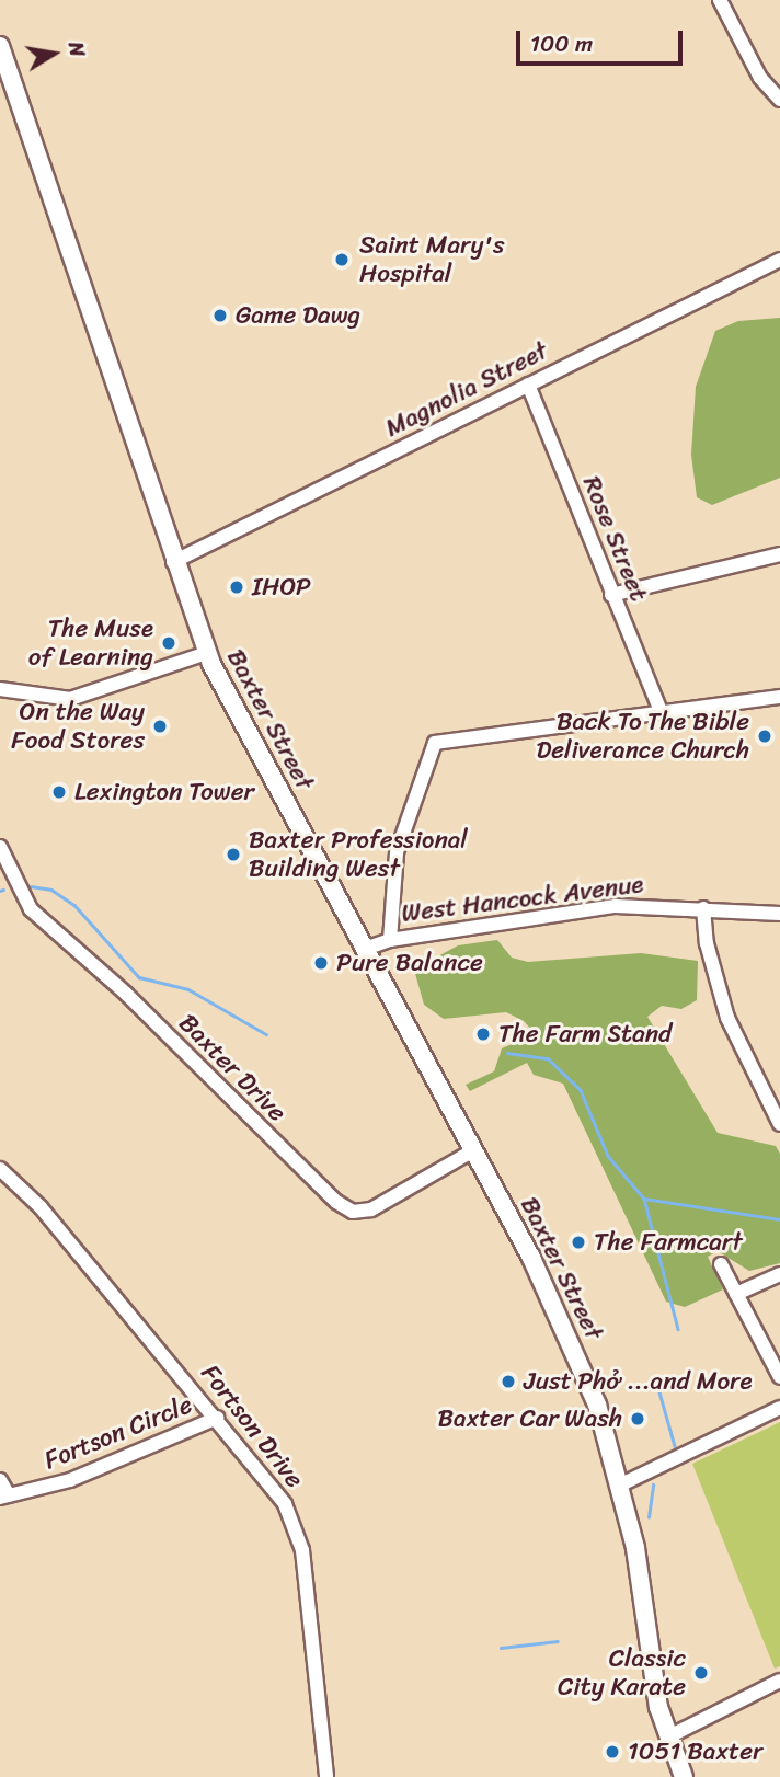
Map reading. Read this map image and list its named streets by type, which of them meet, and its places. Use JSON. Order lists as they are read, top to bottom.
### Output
{
  "streets": {
    "main road": ["Baxter Street"],
    "street": [
      "Magnolia Street",
      "Rose Street",
      "West Hancock Avenue",
      "Baxter Drive",
      "Fortson Drive",
      "Fortson Circle"
    ]
  },
  "crossings": [
    ["Magnolia Street", "Rose Street"],
    ["Magnolia Street", "Baxter Street"],
    ["Baxter Street", "West Hancock Avenue"],
    ["Baxter Street", "Baxter Drive"],
    ["Fortson Drive", "Fortson Circle"]
  ],
  "places": [
    "Saint Mary's Hospital",
    "Game Dawg",
    "IHOP",
    "The Muse of Learning",
    "On the Way Food Stores",
    "Back To The Bible Deliverance Church",
    "Lexington Tower",
    "Baxter Professional Building West",
    "Pure Balance",
    "The Farm Stand",
    "The Farmcart",
    "Just Phở ...and More",
    "Baxter Car Wash",
    "Classic City Karate",
    "1051 Baxter"
  ],
  "scale_bar": "100 m",
  "north": "right"
}
